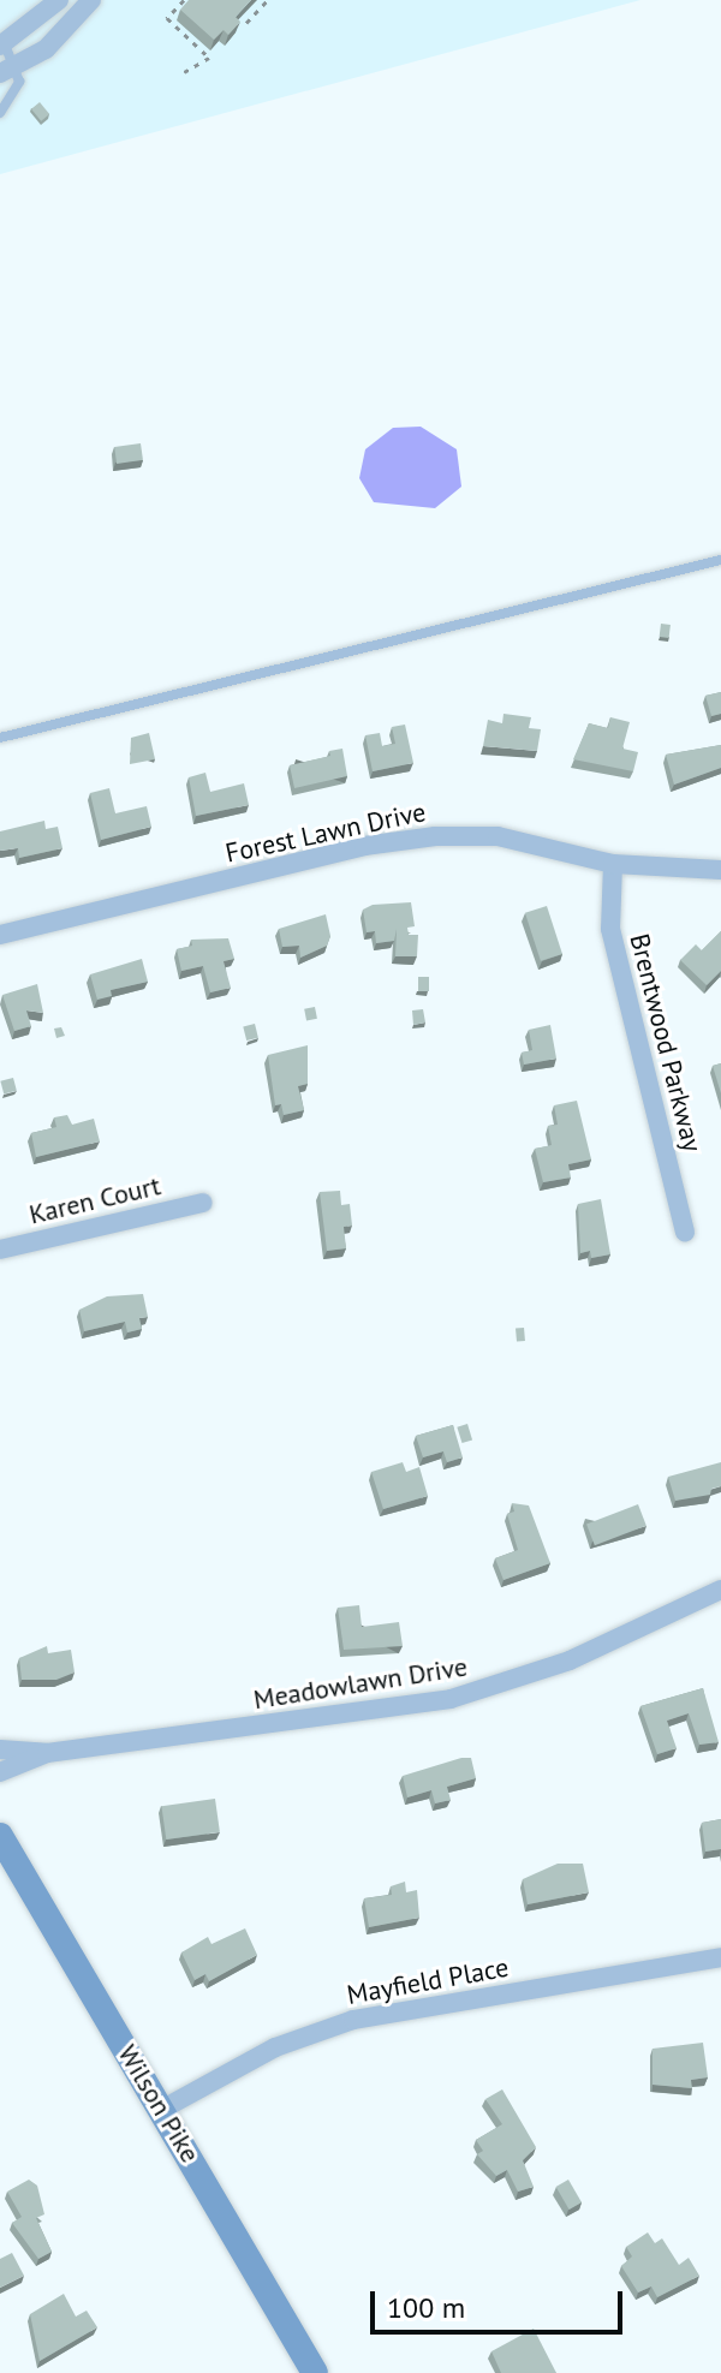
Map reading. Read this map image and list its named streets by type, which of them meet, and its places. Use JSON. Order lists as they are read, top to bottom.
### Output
{
  "streets": {
    "main road": ["Wilson Pike"],
    "street": [
      "Forest Lawn Drive",
      "Brentwood Parkway",
      "Karen Court",
      "Meadowlawn Drive",
      "Mayfield Place"
    ]
  },
  "crossings": [
    ["Forest Lawn Drive", "Brentwood Parkway"],
    ["Mayfield Place", "Wilson Pike"]
  ],
  "scale_bar": "100 m"
}
